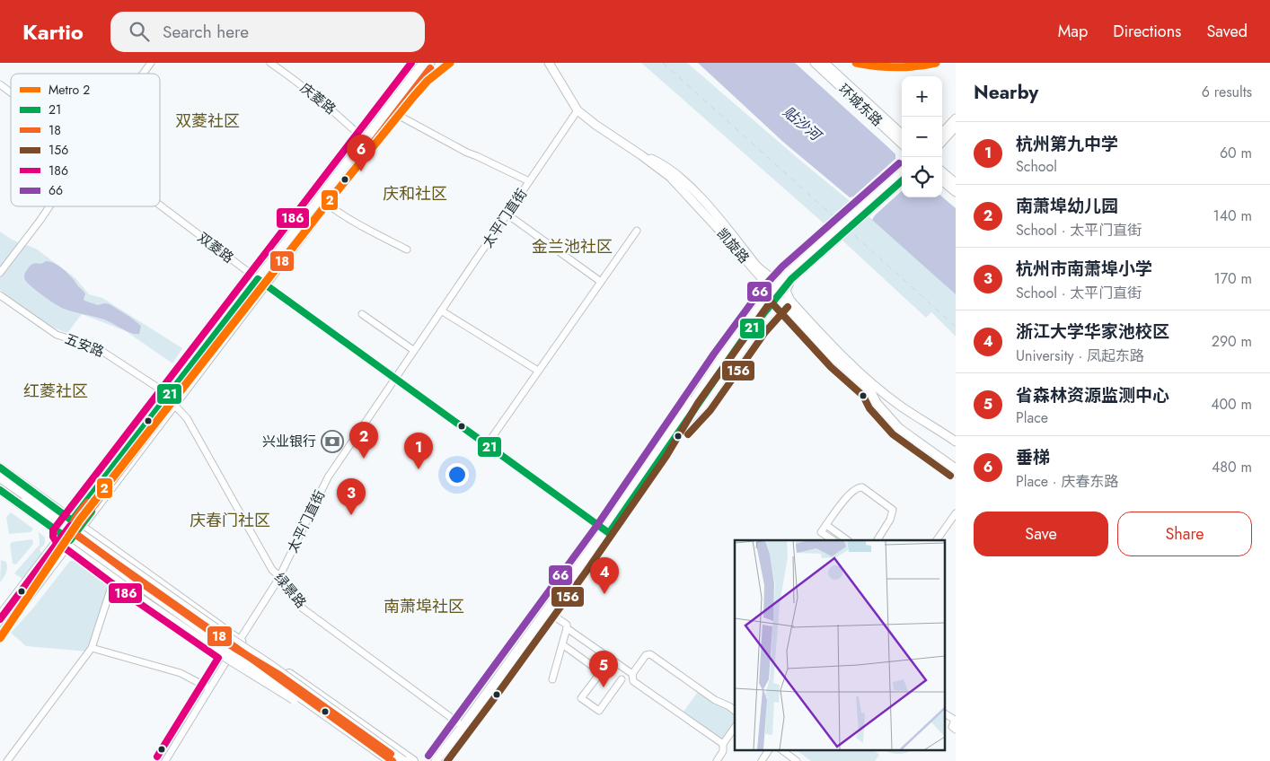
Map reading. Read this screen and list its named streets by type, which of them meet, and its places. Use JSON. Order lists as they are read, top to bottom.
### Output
{
  "streets": {
    "main road": ["环城东路", "凯旋路"],
    "street": [
      "庆菱路",
      "太平门直街",
      "双菱路",
      "五安路",
      "绿景路"
    ]
  },
  "crossings": [
    ["太平门直街", "凯旋路"],
    ["太平门直街", "双菱路"],
    ["太平门直街", "绿景路"]
  ],
  "districts": [
    "双菱社区",
    "庆和社区",
    "金兰池社区",
    "红菱社区",
    "庆春门社区",
    "南萧埠社区"
  ],
  "water": ["贴沙河"],
  "places": {
    "bank": ["兴业银行"]
  },
  "lines": [
    "metro line 2",
    "transit line 186",
    "transit line 18",
    "transit line 66",
    "transit line 21",
    "transit line 156"
  ],
  "legend": [
    "Metro 2",
    "21",
    "18",
    "156",
    "186",
    "66"
  ],
  "page": {
    "header": "Kartio",
    "search": "Search here",
    "nav": ["Map", "Directions", "Saved"],
    "heading": ["Nearby", "6 results"],
    "map_buttons": ["+", "−"],
    "list": [
      {
        "mark": "1",
        "name": "杭州第九中学",
        "note": "School",
        "value": "60 m"
      },
      {
        "mark": "2",
        "name": "南萧埠幼儿园",
        "note": "School · 太平门直街",
        "value": "140 m"
      },
      {
        "mark": "3",
        "name": "杭州市南萧埠小学",
        "note": "School · 太平门直街",
        "value": "170 m"
      },
      {
        "mark": "4",
        "name": "浙江大学华家池校区",
        "note": "University · 凤起东路",
        "value": "290 m"
      },
      {
        "mark": "5",
        "name": "省森林资源监测中心",
        "note": "Place",
        "value": "400 m"
      },
      {
        "mark": "6",
        "name": "垂梯",
        "note": "Place · 庆春东路",
        "value": "480 m"
      }
    ],
    "pins": [
      "6",
      "2",
      "1",
      "3",
      "4",
      "5"
    ],
    "buttons": ["Save", "Share"]
  }
}
